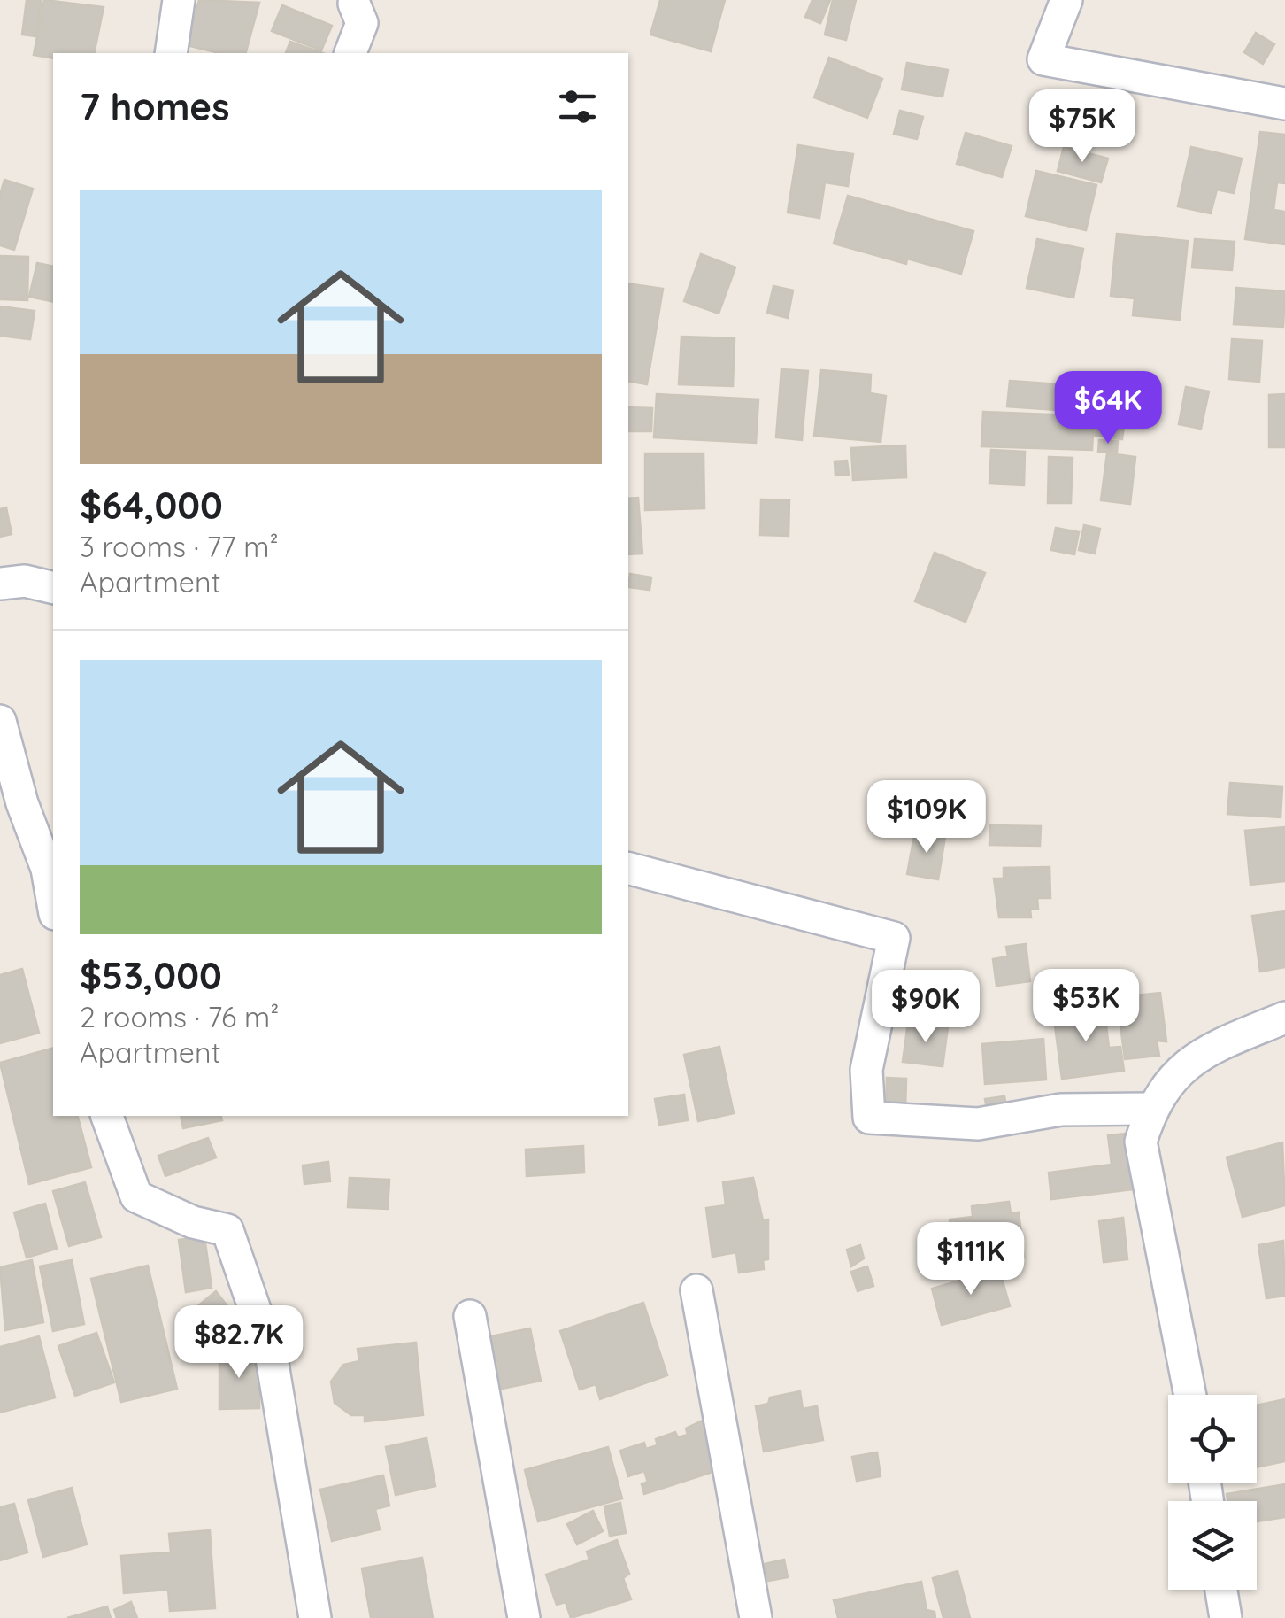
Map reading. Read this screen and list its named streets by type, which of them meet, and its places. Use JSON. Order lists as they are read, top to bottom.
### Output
{
  "page": {
    "heading": "7 homes",
    "price": [
      "$75K",
      "$64K",
      "$109K",
      "$53K",
      "$90K",
      "$111K",
      "$82.7K"
    ],
    "list": [
      {
        "name": "$64,000",
        "note": "3 rooms · 77 m² · Apartment"
      },
      {
        "name": "$53,000",
        "note": "2 rooms · 76 m² · Apartment"
      }
    ]
  }
}
